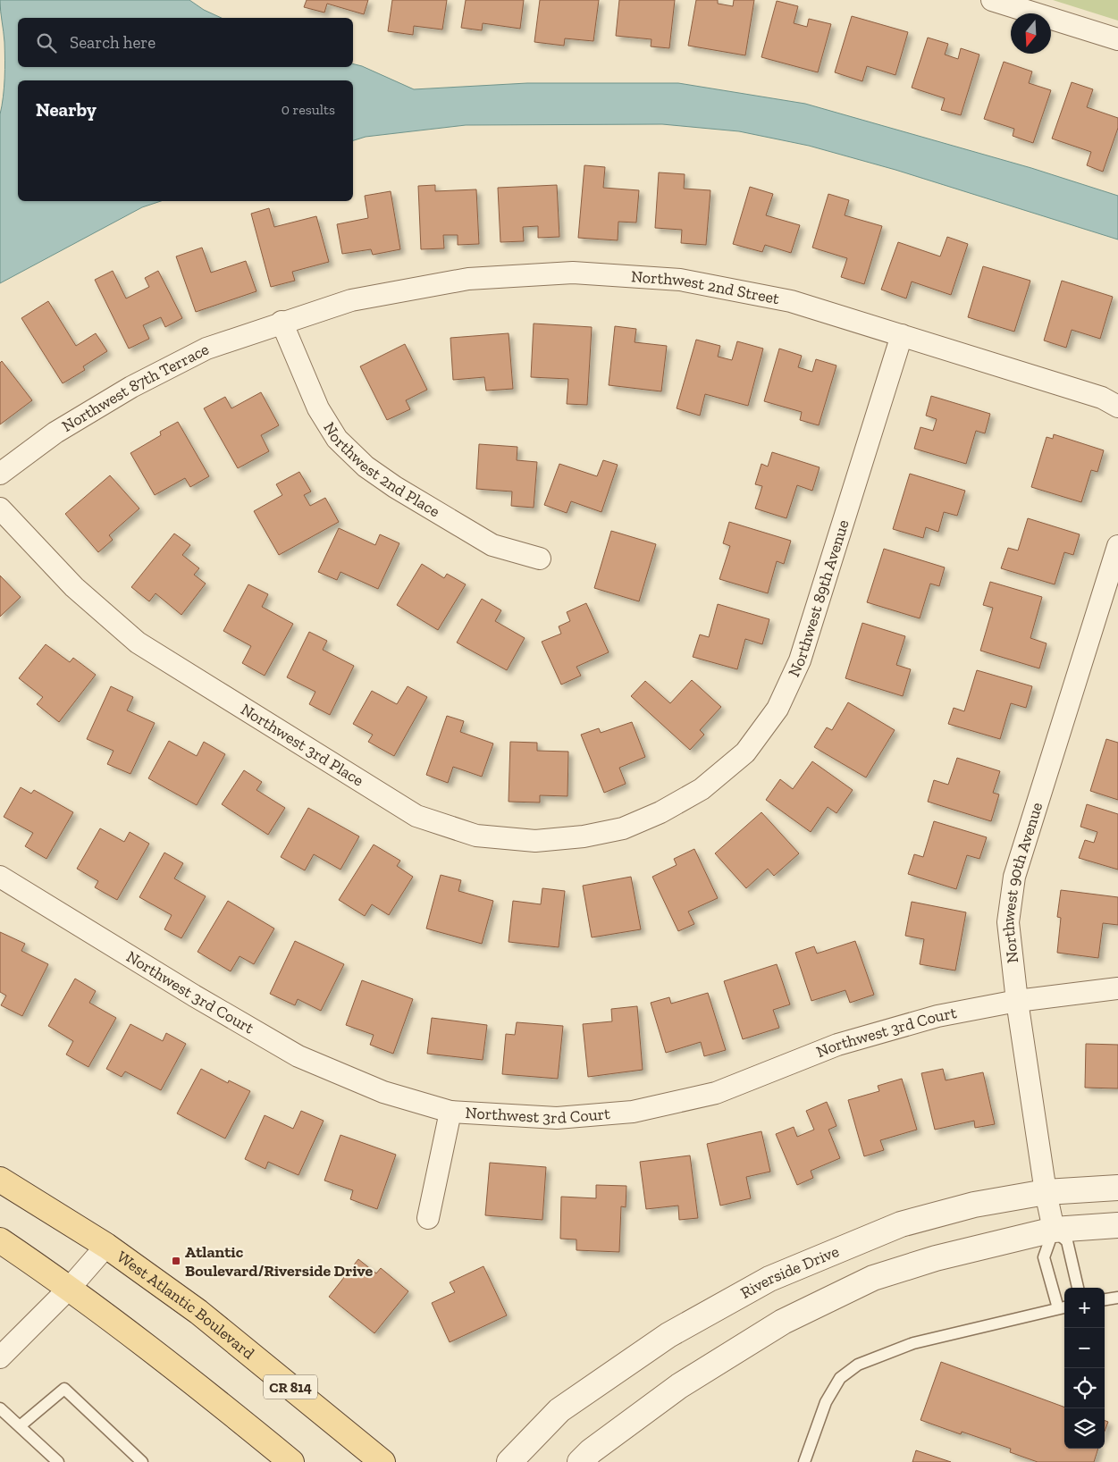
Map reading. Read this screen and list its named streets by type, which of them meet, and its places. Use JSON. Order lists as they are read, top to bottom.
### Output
{
  "streets": {
    "main road": ["West Atlantic Boulevard", "CR 814"],
    "street": [
      "Northwest 2nd Street",
      "Northwest 87th Terrace",
      "Northwest 2nd Place",
      "Northwest 89th Avenue",
      "Northwest 3rd Place",
      "Northwest 90th Avenue",
      "Northwest 3rd Court",
      "Riverside Drive"
    ]
  },
  "crossings": [
    ["Northwest 2nd Street", "Northwest 87th Terrace"],
    ["Northwest 2nd Street", "Northwest 2nd Place"],
    ["Northwest 2nd Street", "Northwest 89th Avenue"],
    ["Northwest 87th Terrace", "Northwest 2nd Place"],
    ["Northwest 89th Avenue", "Northwest 3rd Place"],
    ["Northwest 90th Avenue", "Northwest 3rd Court"],
    ["Northwest 90th Avenue", "Riverside Drive"]
  ],
  "places": {
    "transit": ["Atlantic Boulevard/Riverside Drive"]
  },
  "north": "bottom",
  "page": {
    "search": "Search here",
    "heading": ["Nearby", "0 results"],
    "map_buttons": ["+", "−"]
  }
}
